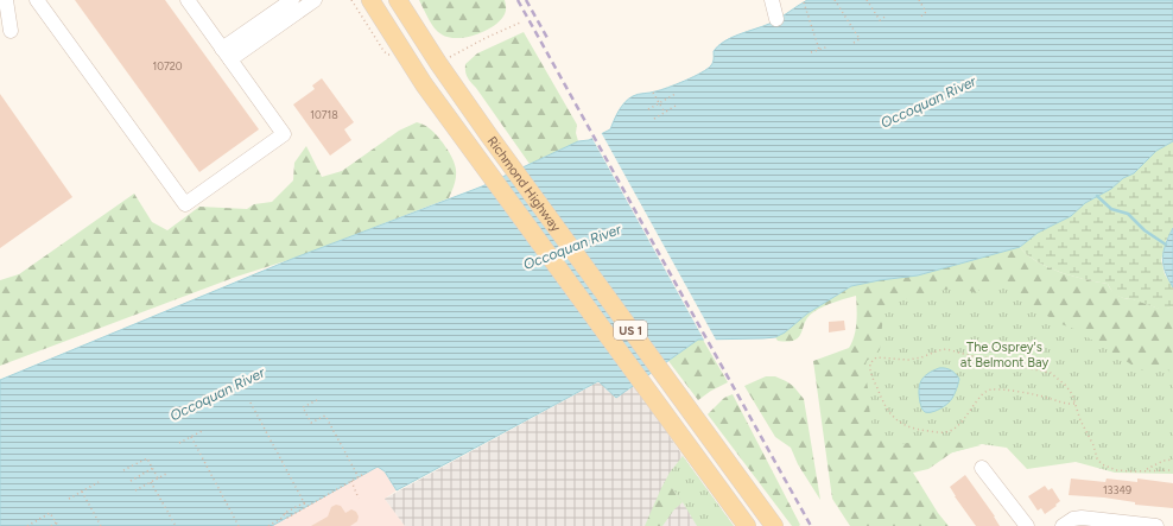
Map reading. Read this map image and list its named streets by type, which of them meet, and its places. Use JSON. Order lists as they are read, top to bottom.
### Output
{
  "streets": {
    "main road": ["Richmond Highway", "US 1"]
  },
  "water": ["Occoquan River"],
  "parks": ["The Osprey's at Belmont Bay"],
  "house_numbers": ["10720", "10718", "13349"]
}
